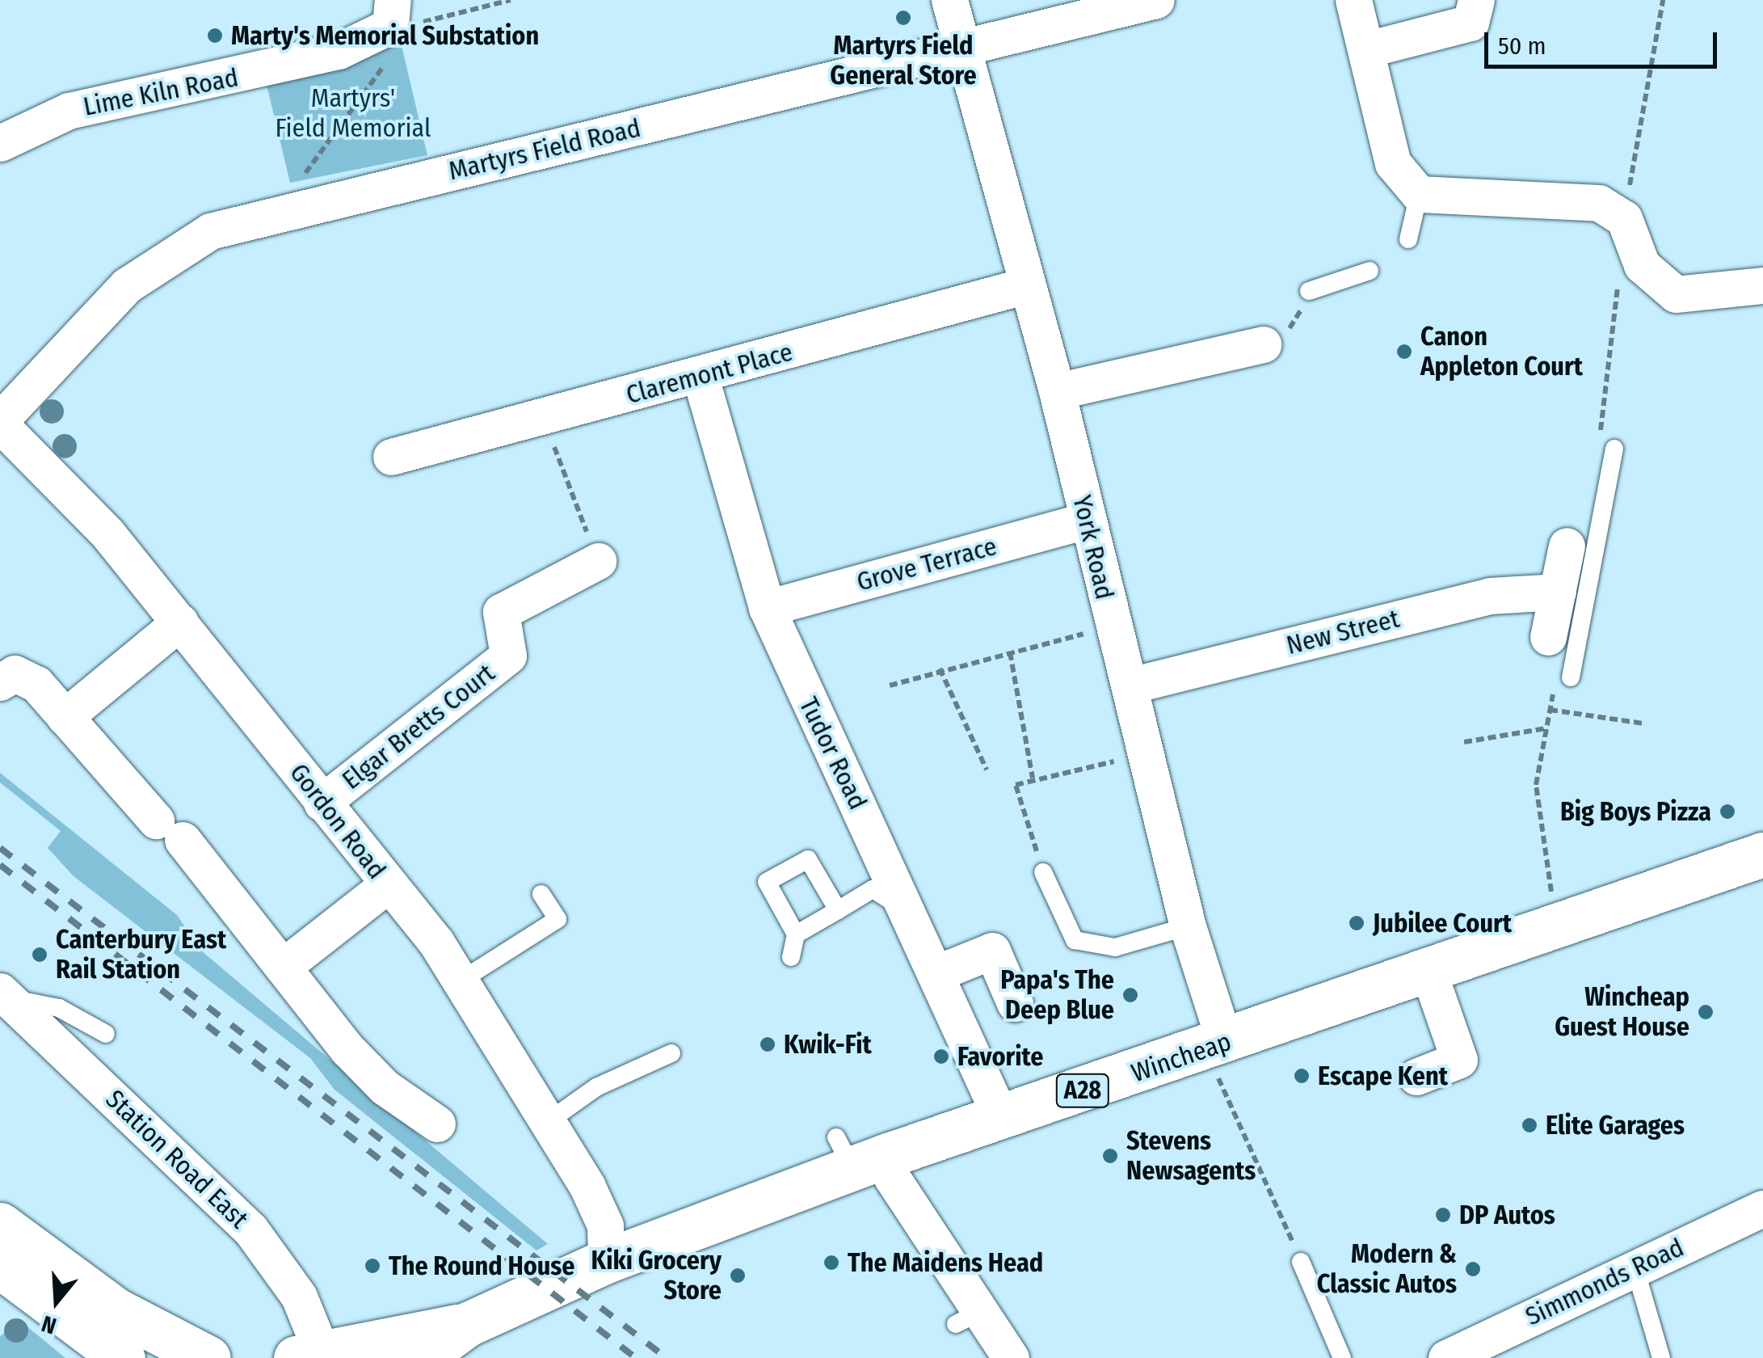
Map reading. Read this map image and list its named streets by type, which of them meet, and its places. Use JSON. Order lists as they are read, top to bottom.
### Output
{
  "streets": {
    "highway": ["Wincheap", "A28"],
    "street": [
      "Lime Kiln Road",
      "Martyrs Field Road",
      "Claremont Place",
      "York Road",
      "Grove Terrace",
      "New Street",
      "Elgar Bretts Court",
      "Tudor Road",
      "Gordon Road",
      "Station Road East",
      "Simmonds Road"
    ]
  },
  "crossings": [
    ["Martyrs Field Road", "York Road"],
    ["Martyrs Field Road", "Gordon Road"],
    ["Claremont Place", "York Road"],
    ["Claremont Place", "Tudor Road"],
    ["York Road", "Grove Terrace"],
    ["York Road", "New Street"],
    ["York Road", "Wincheap"],
    ["Grove Terrace", "Tudor Road"],
    ["Elgar Bretts Court", "Gordon Road"],
    ["Tudor Road", "Wincheap"],
    ["Gordon Road", "Wincheap"],
    ["Wincheap", "Station Road East"]
  ],
  "parks": ["Martyrs' Field Memorial"],
  "places": [
    "Martyrs Field General Store",
    "Marty's Memorial Substation",
    "Canon Appleton Court",
    "Big Boys Pizza",
    "Jubilee Court",
    "Canterbury East Rail Station",
    "Papa's The Deep Blue",
    "Wincheap Guest House",
    "Kwik-Fit",
    "Favorite",
    "Escape Kent",
    "Elite Garages",
    "Stevens Newsagents",
    "DP Autos",
    "The Maidens Head",
    "The Round House",
    "Modern & Classic Autos",
    "Kiki Grocery Store"
  ],
  "scale_bar": "50 m",
  "north": "bottom"
}
